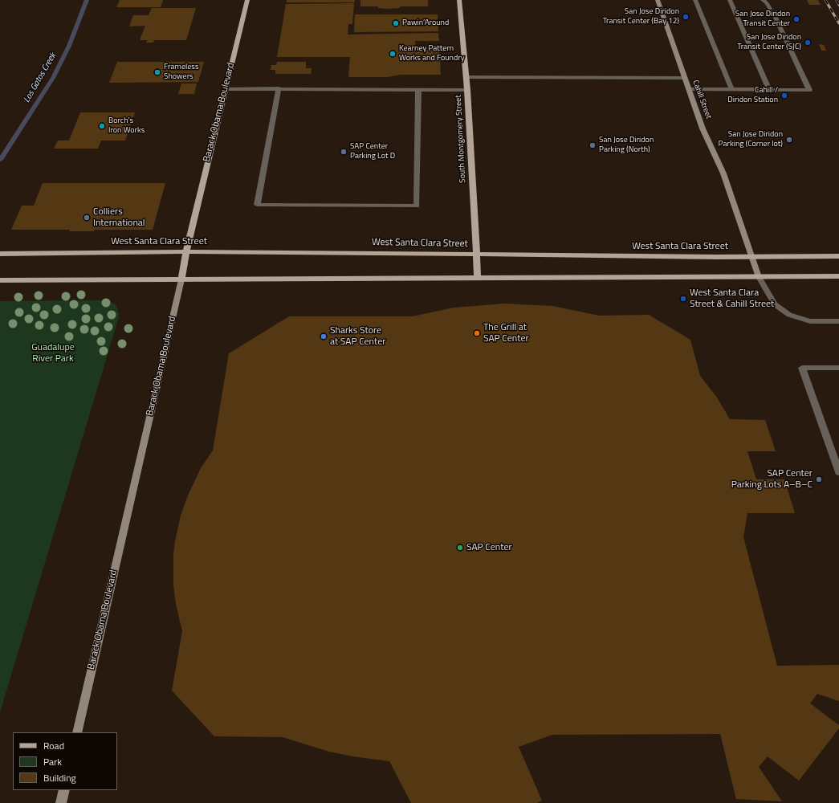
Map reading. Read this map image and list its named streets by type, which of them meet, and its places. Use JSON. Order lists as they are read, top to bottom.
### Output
{
  "streets": {
    "main road": ["Barack Obama Boulevard", "South Montgomery Street", "West Santa Clara Street"],
    "street": ["Cahill Street"]
  },
  "crossings": [
    ["Cahill Street", "West Santa Clara Street"],
    ["Barack Obama Boulevard", "West Santa Clara Street"],
    ["South Montgomery Street", "West Santa Clara Street"]
  ],
  "water": ["Los Gatos Creek"],
  "parks": ["Guadalupe River Park"],
  "places": [
    "San Jose Diridon Transit Center (Bay 12)",
    "San Jose Diridon Transit Center",
    "Pawin’Around",
    "San Jose Diridon Transit Center (SJC)",
    "Kearney Pattern Works and Foundry",
    "Frameless Showers",
    "Cahill / Diridon Station",
    "Borch’s Iron Works",
    "San Jose Diridon Parking (Corner lot)",
    "San Jose Diridon Parking (North)",
    "SAP Center Parking Lot D",
    "Colliers International",
    "West Santa Clara Street & Cahill Street",
    "The Grill at SAP Center",
    "Sharks Store at SAP Center",
    "SAP Center Parking Lots A–B–C",
    "SAP Center"
  ],
  "legend": ["Road", "Park", "Building"]
}
